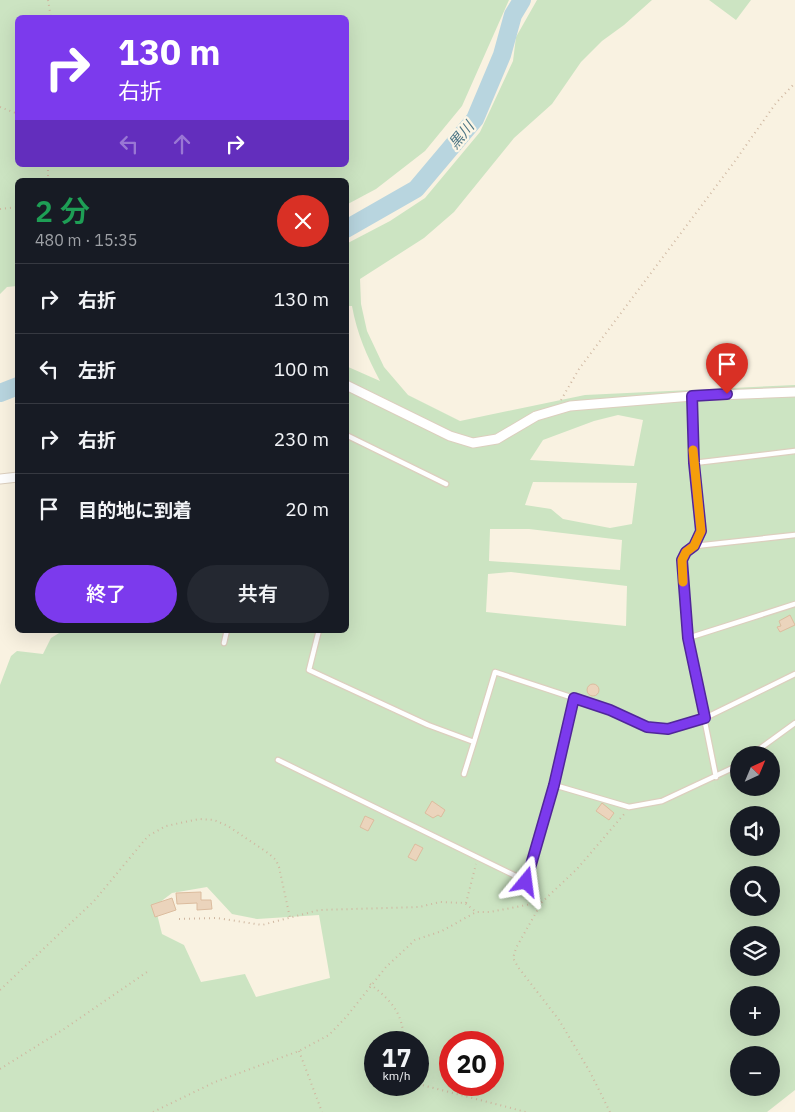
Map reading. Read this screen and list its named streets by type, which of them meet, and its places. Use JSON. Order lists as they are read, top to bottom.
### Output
{
  "water": ["黒川"],
  "north": "top right",
  "page": {
    "turn": ["130 m", "右折"],
    "heading": ["2 分", "480 m · 15:35"],
    "list": [
      {
        "name": "右折",
        "value": "130 m"
      },
      {
        "name": "左折",
        "value": "100 m"
      },
      {
        "name": "右折",
        "value": "230 m"
      },
      {
        "name": "目的地に到着",
        "value": "20 m"
      }
    ],
    "buttons": ["終了", "共有"],
    "map_buttons": ["+", "−"],
    "speed": "17 km/h",
    "limit": "20"
  }
}
